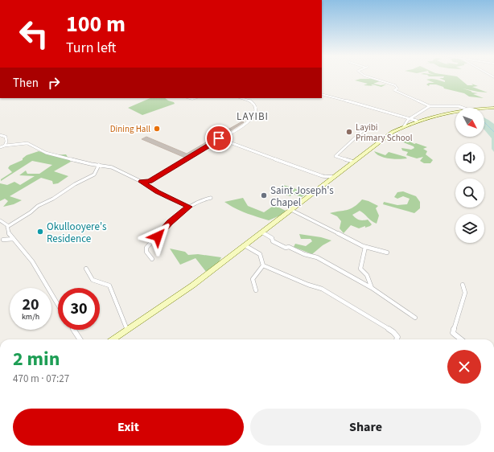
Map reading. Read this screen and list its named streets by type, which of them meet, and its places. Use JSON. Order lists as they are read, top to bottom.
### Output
{
  "districts": ["LAYIBI"],
  "places": [
    "Dining Hall",
    "Layibi Primary School",
    "Saint Joseph's Chapel",
    "Okullooyere's Residence"
  ],
  "north": "bottom right",
  "page": {
    "turn": ["100 m", "Turn left"],
    "then": "Then",
    "speed": "20 km/h",
    "limit": "30",
    "heading": ["2 min", "470 m · 07:27"],
    "buttons": ["Exit", "Share"]
  }
}
